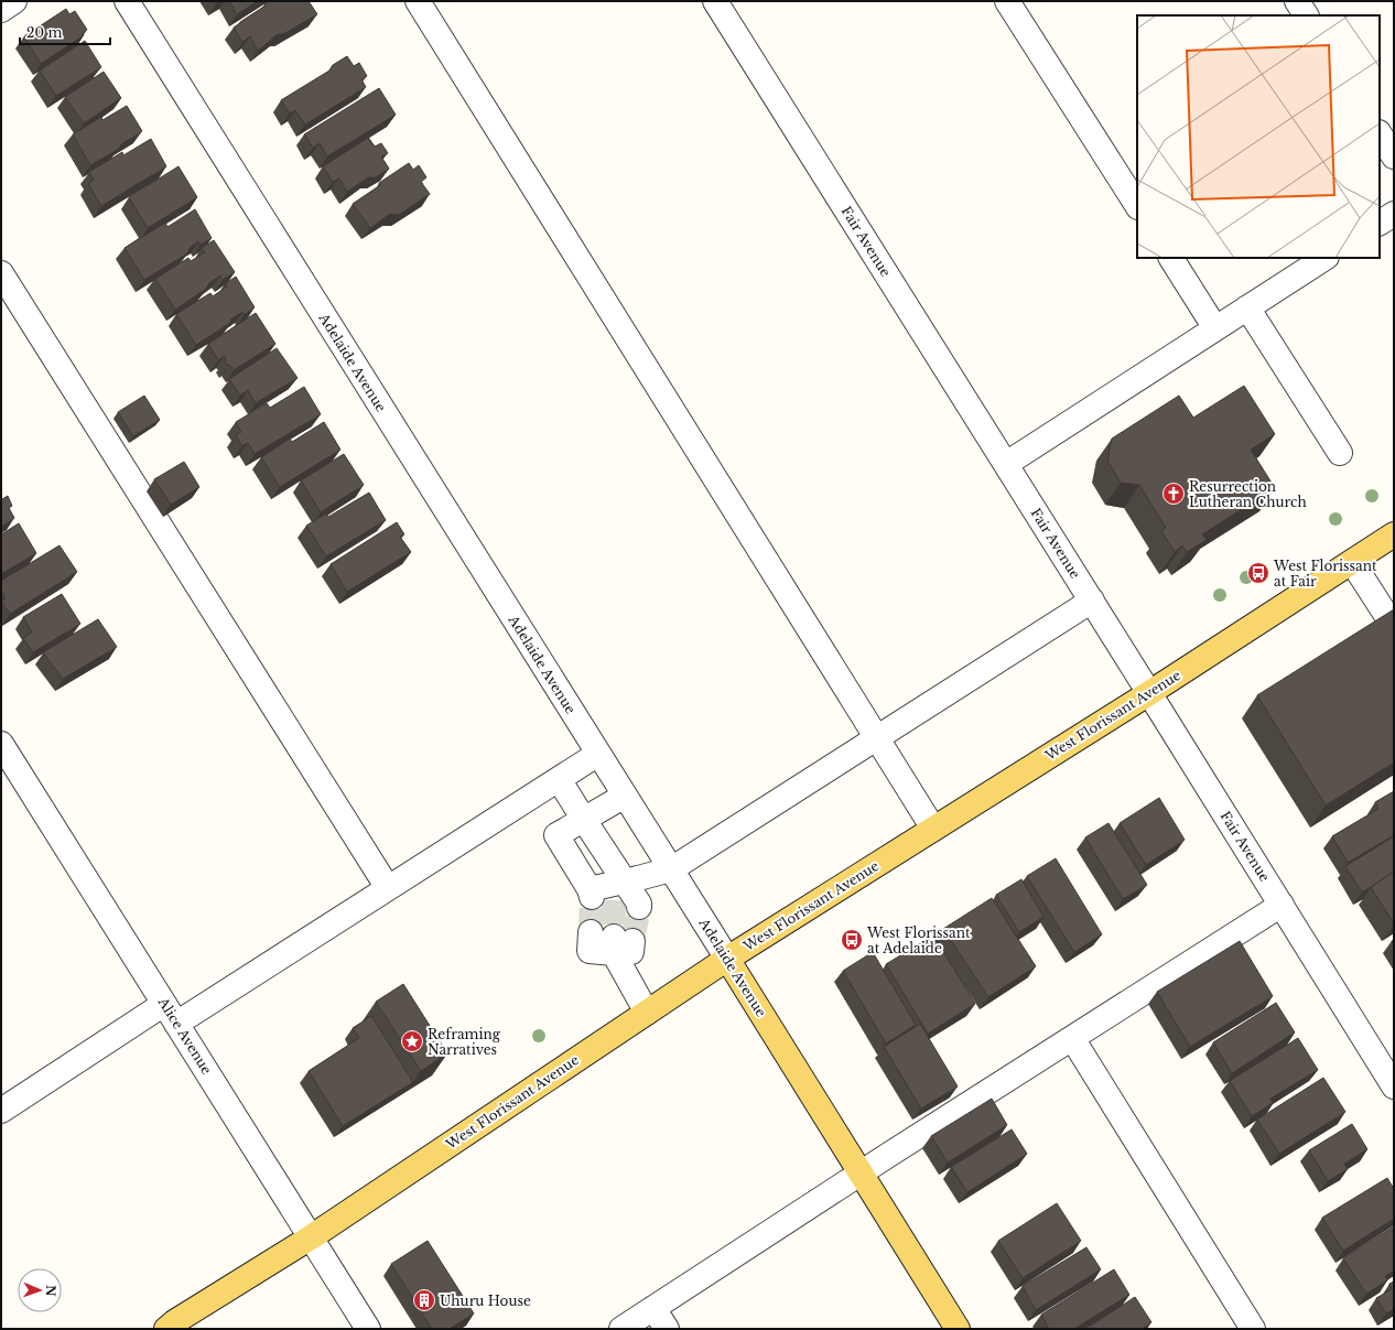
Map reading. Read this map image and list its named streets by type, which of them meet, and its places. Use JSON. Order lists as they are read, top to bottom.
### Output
{
  "streets": {
    "main road": ["Adelaide Avenue", "West Florissant Avenue"],
    "street": ["Fair Avenue", "Alice Avenue"]
  },
  "crossings": [
    ["Fair Avenue", "West Florissant Avenue"],
    ["Adelaide Avenue", "West Florissant Avenue"],
    ["West Florissant Avenue", "Alice Avenue"]
  ],
  "places": {
    "church": ["Resurrection Lutheran Church"],
    "bus stop": ["West Florissant at Fair", "West Florissant at Adelaide"],
    "place": ["Reframing Narratives"],
    "building": ["Uhuru House"]
  },
  "scale_bar": "20 m",
  "north": "right"
}
